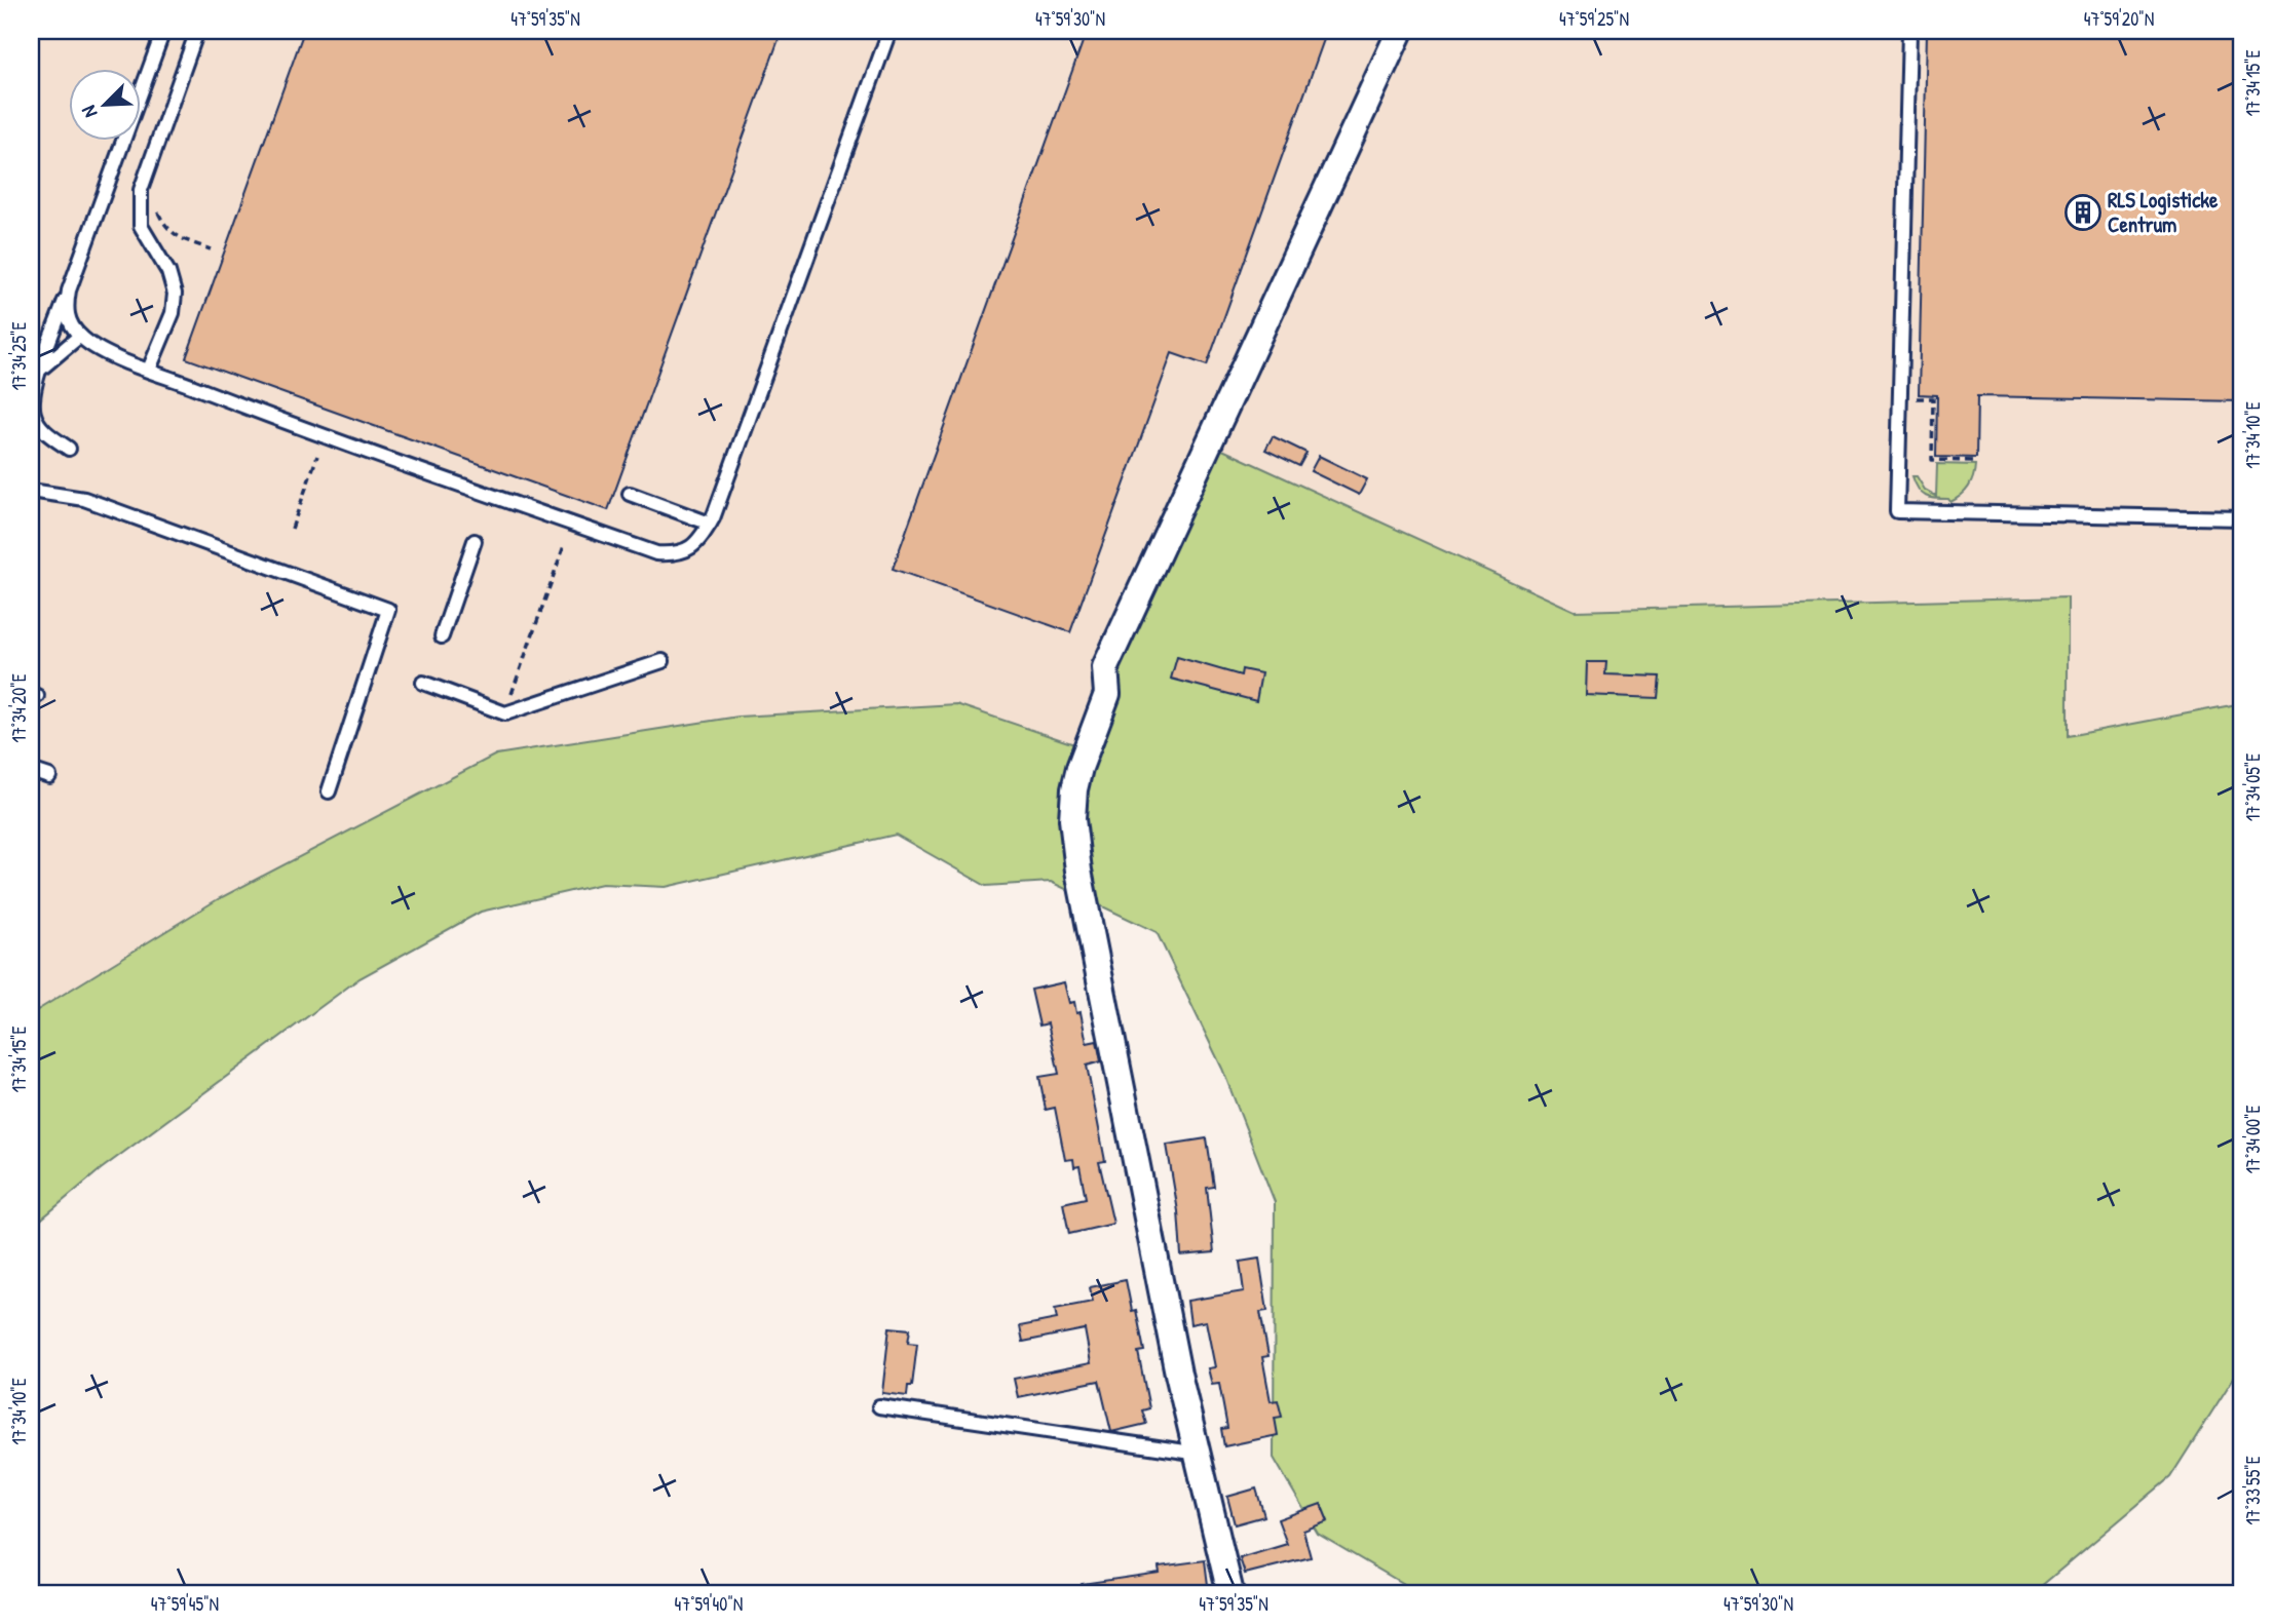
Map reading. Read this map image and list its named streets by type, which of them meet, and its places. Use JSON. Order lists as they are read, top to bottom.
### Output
{
  "places": {
    "building": ["RLS Logisticke Centrum"]
  },
  "north": "bottom left",
  "coordinates": [
    "47°59'35\"N",
    "47°59'30\"N",
    "47°59'25\"N",
    "47°59'20\"N",
    "17°34'15\"E",
    "17°34'25\"E",
    "17°34'10\"E",
    "17°34'20\"E",
    "17°34'05\"E",
    "17°34'00\"E",
    "17°33'55\"E",
    "47°59'45\"N",
    "47°59'40\"N"
  ]
}
